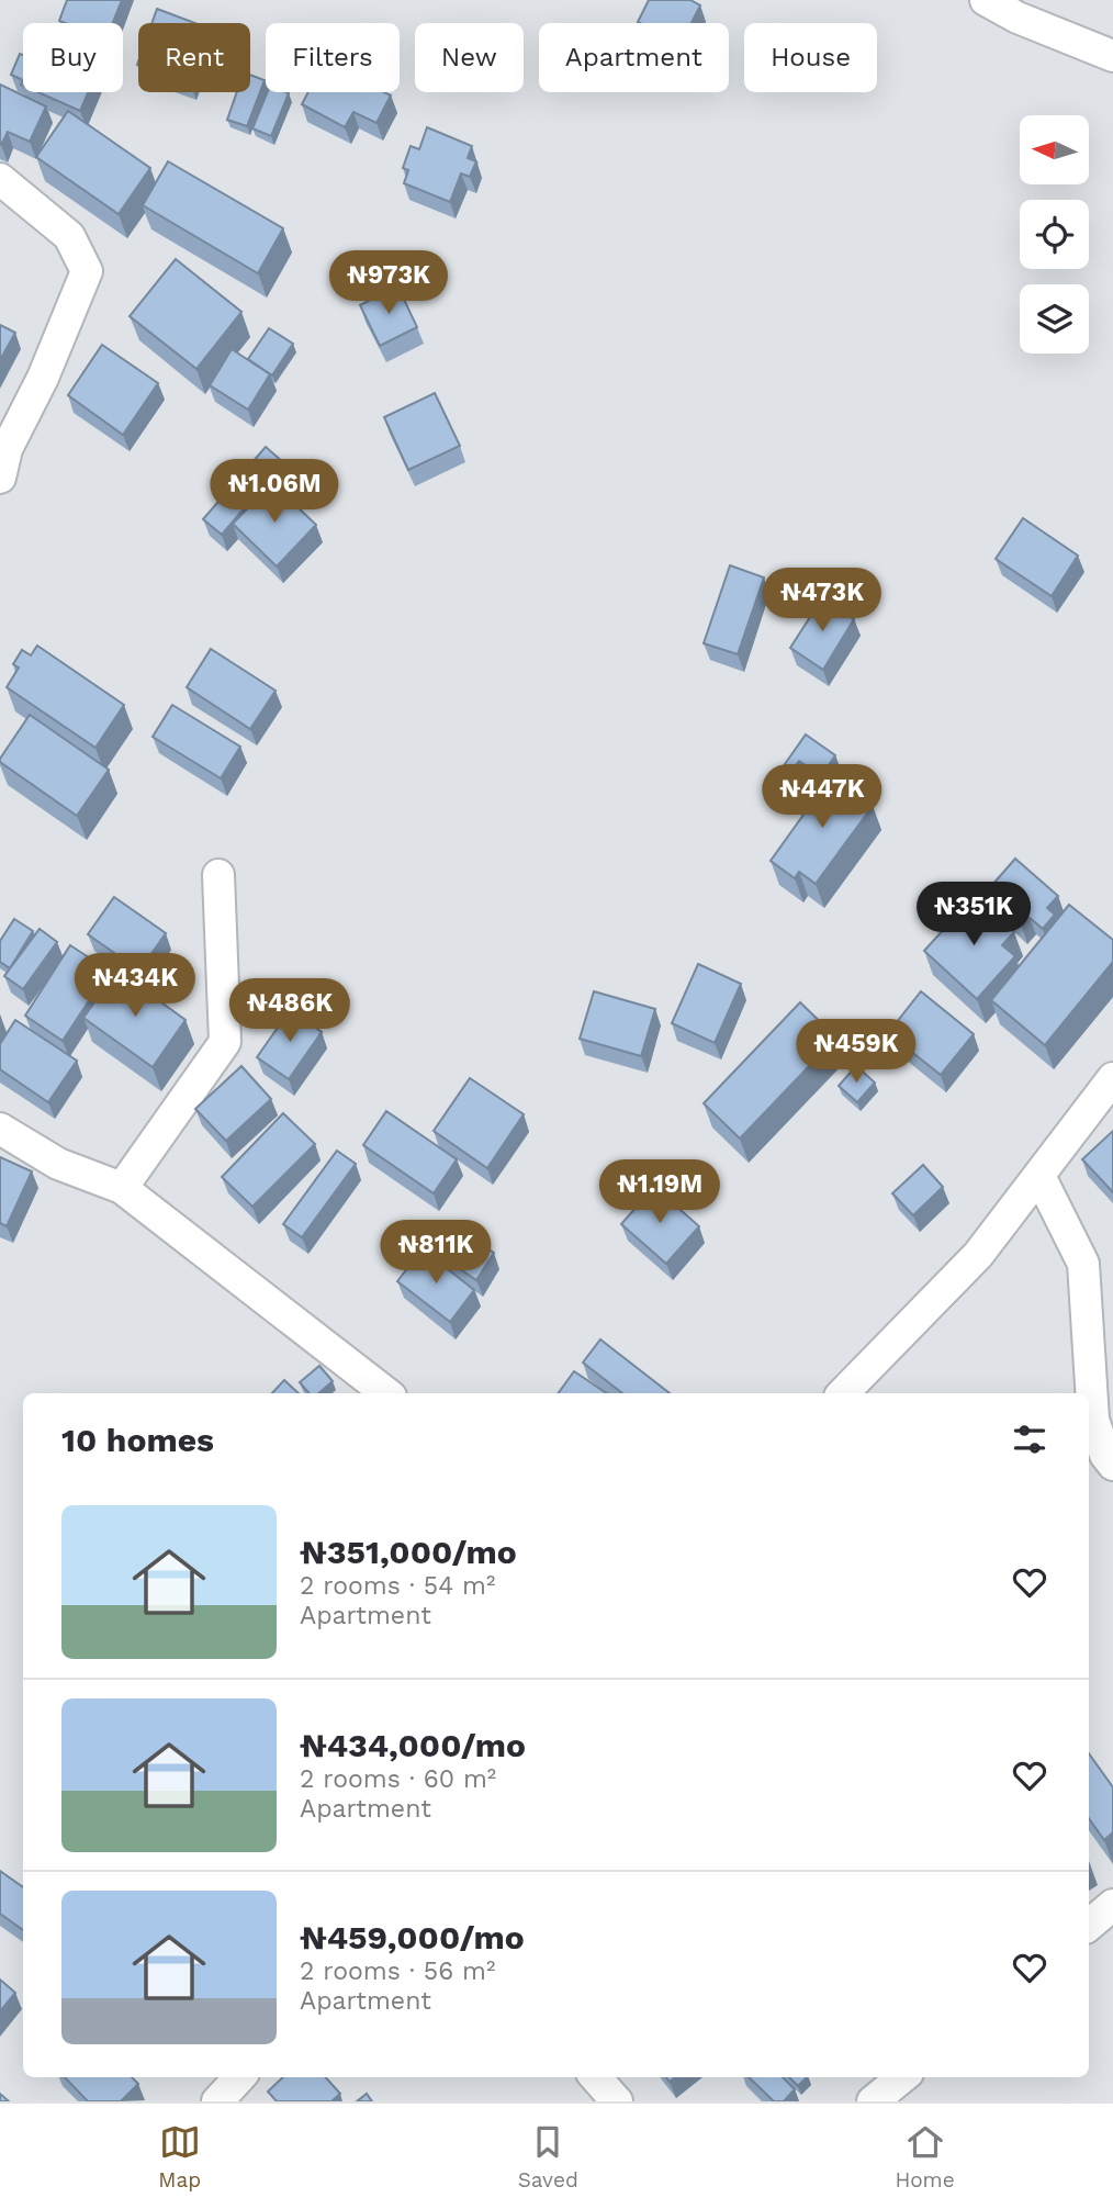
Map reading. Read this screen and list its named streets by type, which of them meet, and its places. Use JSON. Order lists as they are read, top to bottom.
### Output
{
  "north": "left",
  "page": {
    "chip": [
      "Buy",
      "Rent",
      "Filters",
      "New",
      "Apartment",
      "House"
    ],
    "price": [
      "₦973K",
      "₦1.06M",
      "₦473K",
      "₦447K",
      "₦351K",
      "₦434K",
      "₦486K",
      "₦459K",
      "₦1.19M",
      "₦811K"
    ],
    "heading": "10 homes",
    "list": [
      {
        "name": "₦351,000/mo",
        "note": "2 rooms · 54 m² · Apartment"
      },
      {
        "name": "₦434,000/mo",
        "note": "2 rooms · 60 m² · Apartment"
      },
      {
        "name": "₦459,000/mo",
        "note": "2 rooms · 56 m² · Apartment"
      }
    ],
    "tabs": ["Map", "Saved", "Home"]
  }
}
